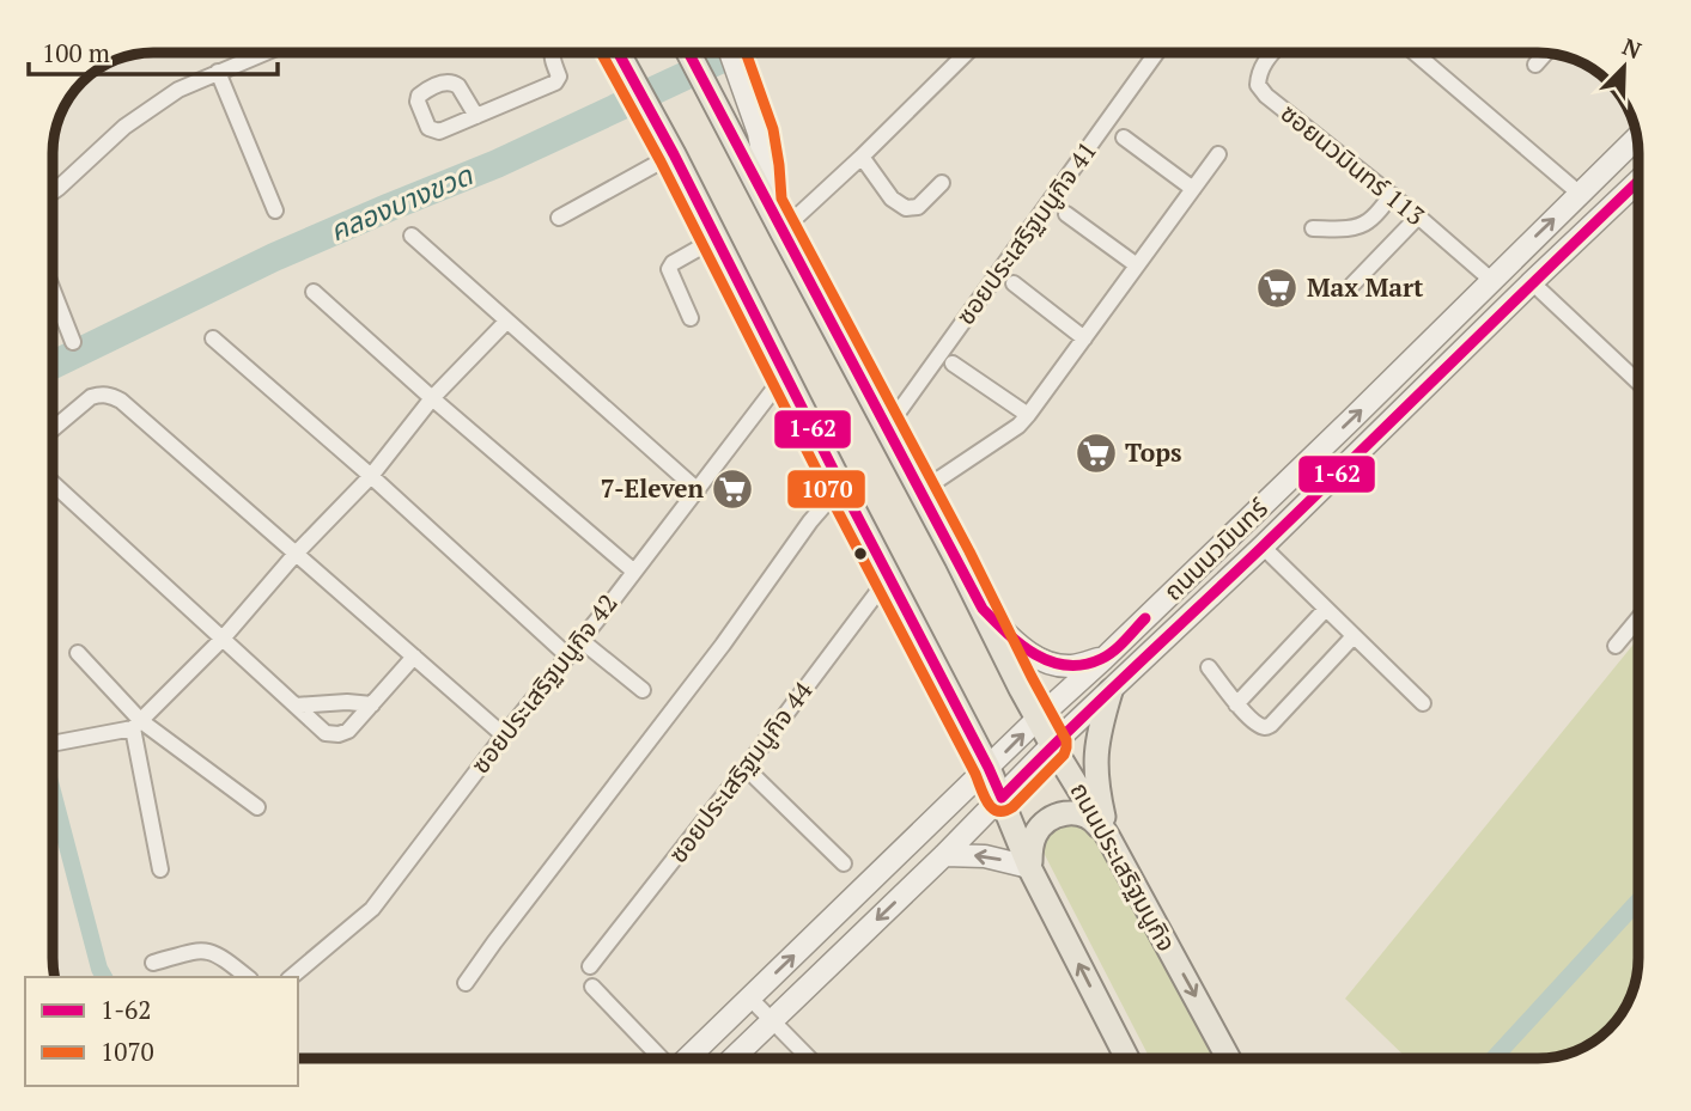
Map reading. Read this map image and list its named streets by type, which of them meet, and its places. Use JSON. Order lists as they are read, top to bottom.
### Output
{
  "streets": {
    "main road": ["ถนนนวมินทร์", "ถนนประเสริฐมนูกิจ"],
    "street": [
      "ซอยนวมินทร์ 113",
      "ซอยประเสริฐมนูกิจ 41",
      "ซอยประเสริฐมนูกิจ 42",
      "ซอยประเสริฐมนูกิจ 44"
    ]
  },
  "crossings": [
    ["ซอยนวมินทร์ 113", "ถนนนวมินทร์"],
    ["ซอยประเสริฐมนูกิจ 41", "ถนนประเสริฐมนูกิจ"],
    ["ถนนนวมินทร์", "ถนนประเสริฐมนูกิจ"]
  ],
  "water": ["คลองบางขวด"],
  "places": {
    "supermarket": ["Max Mart", "Tops", "7-Eleven"]
  },
  "lines": ["transit line 1-62", "transit line 1070"],
  "legend": ["1-62", "1070"],
  "scale_bar": "100 m",
  "north": "top right"
}
